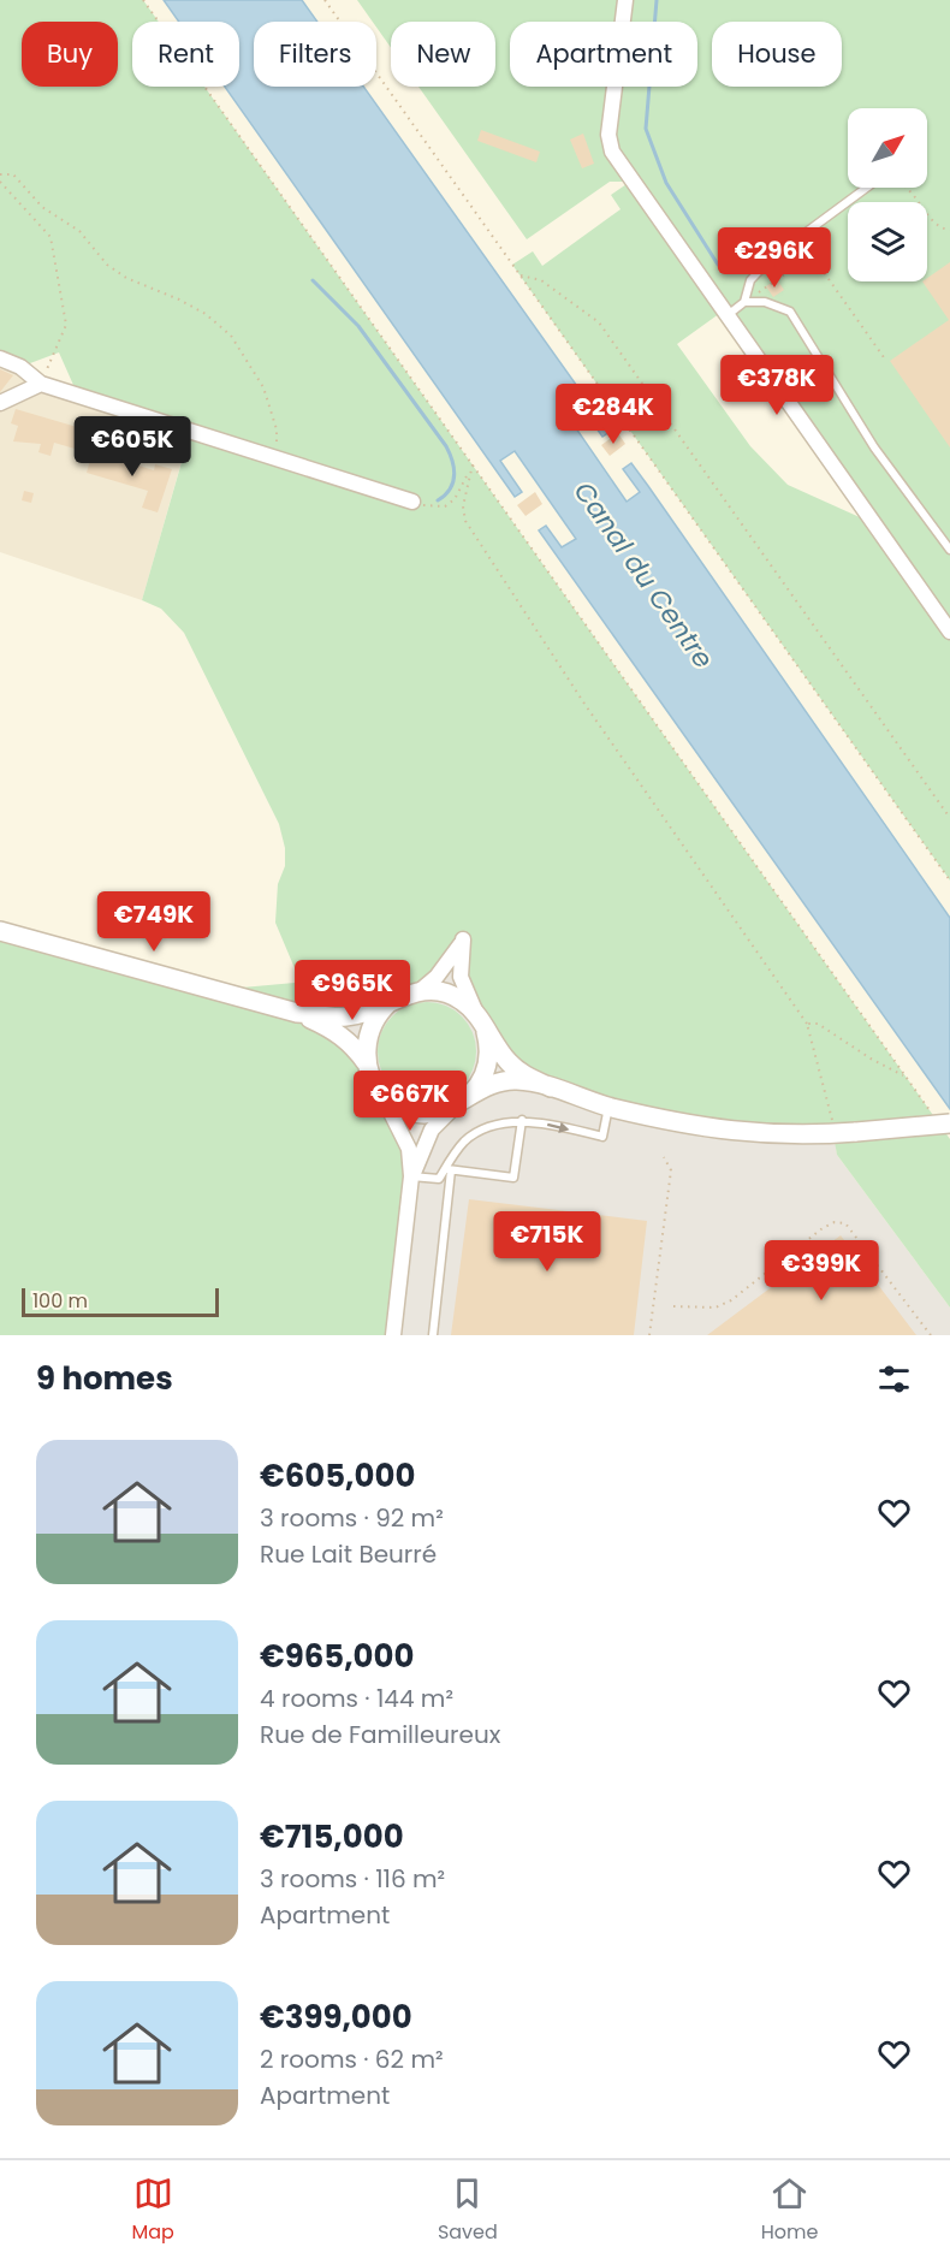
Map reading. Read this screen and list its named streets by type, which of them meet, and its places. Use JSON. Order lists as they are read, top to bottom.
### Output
{
  "water": ["Canal du Centre"],
  "scale_bar": "100 m",
  "north": "top right",
  "page": {
    "chip": [
      "Buy",
      "Rent",
      "Filters",
      "New",
      "Apartment",
      "House"
    ],
    "price": [
      "€296K",
      "€378K",
      "€284K",
      "€605K",
      "€749K",
      "€965K",
      "€667K",
      "€715K",
      "€399K"
    ],
    "scale": "100 m",
    "heading": "9 homes",
    "list": [
      {
        "name": "€605,000",
        "note": "3 rooms · 92 m² · Rue Lait Beurré"
      },
      {
        "name": "€965,000",
        "note": "4 rooms · 144 m² · Rue de Familleureux"
      },
      {
        "name": "€715,000",
        "note": "3 rooms · 116 m² · Apartment"
      },
      {
        "name": "€399,000",
        "note": "2 rooms · 62 m² · Apartment"
      }
    ],
    "tabs": ["Map", "Saved", "Home"]
  }
}
